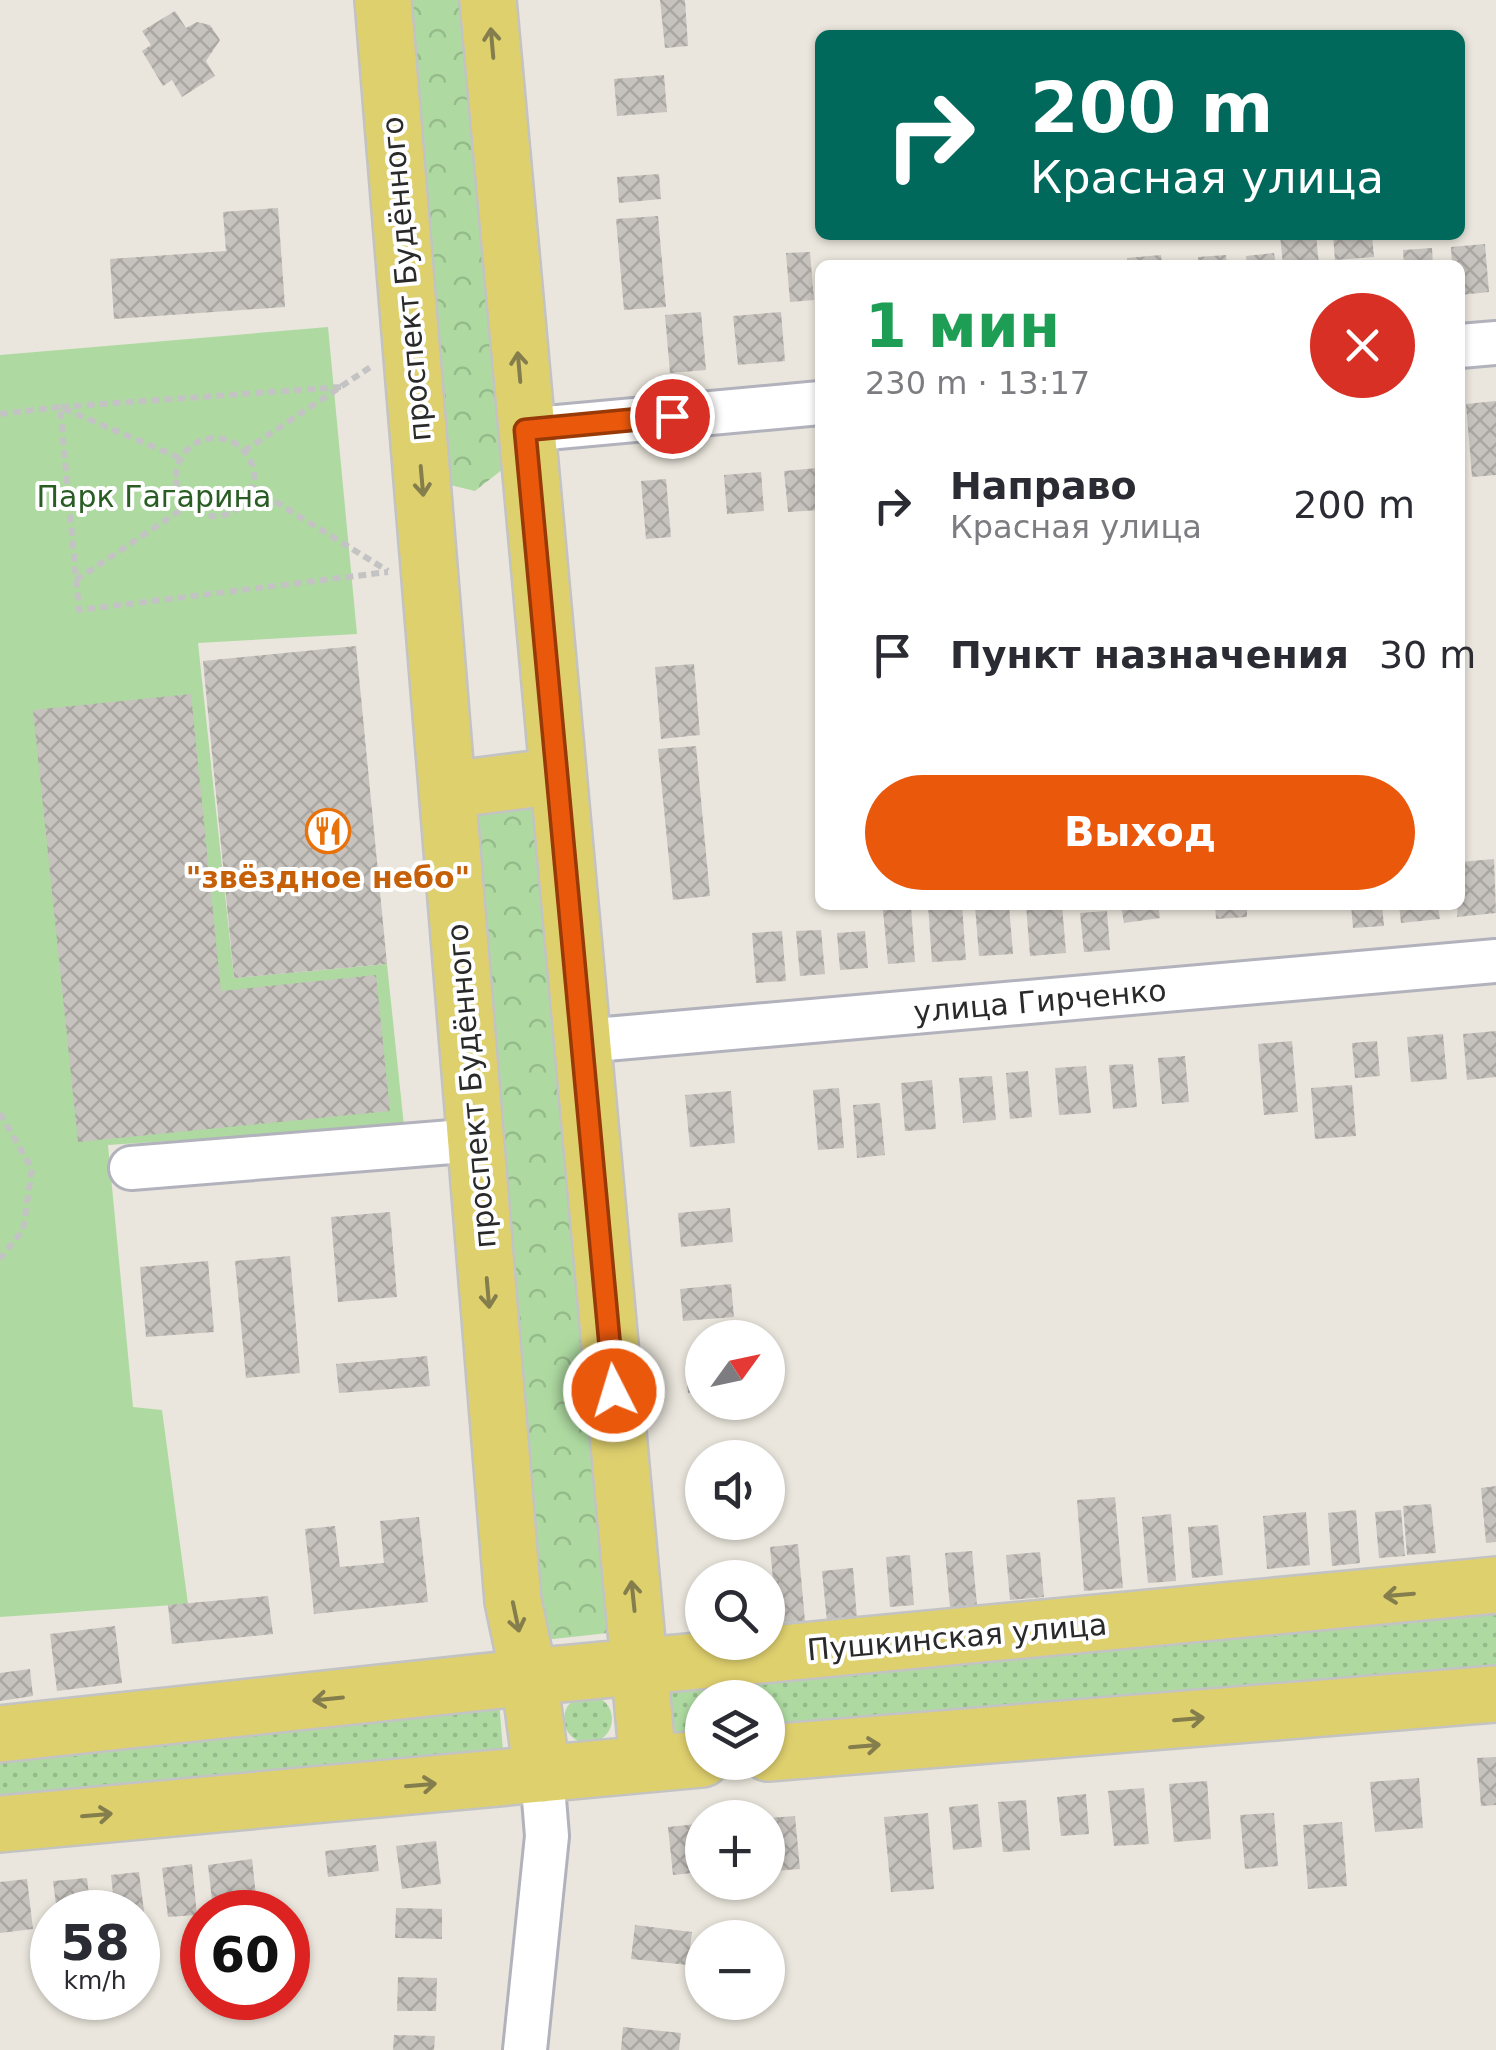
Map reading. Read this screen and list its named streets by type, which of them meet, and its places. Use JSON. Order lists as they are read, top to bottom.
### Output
{
  "streets": {
    "main road": ["проспект Будённого", "Пушкинская улица"],
    "street": ["улица Гирченко"]
  },
  "crossings": [
    ["проспект Будённого", "Пушкинская улица"]
  ],
  "parks": ["Парк Гагарина"],
  "places": {
    "restaurant": ["\"звёздное небо\""]
  },
  "north": "top right",
  "page": {
    "turn": ["200 m", "Красная улица"],
    "heading": ["1 мин", "230 m · 13:17"],
    "list": [
      {
        "name": "Направо",
        "note": "Красная улица",
        "value": "200 m"
      },
      {
        "name": "Пункт назначения",
        "value": "30 m"
      }
    ],
    "buttons": "Выход",
    "map_buttons": ["+", "−"],
    "speed": "58 km/h",
    "limit": "60"
  }
}
